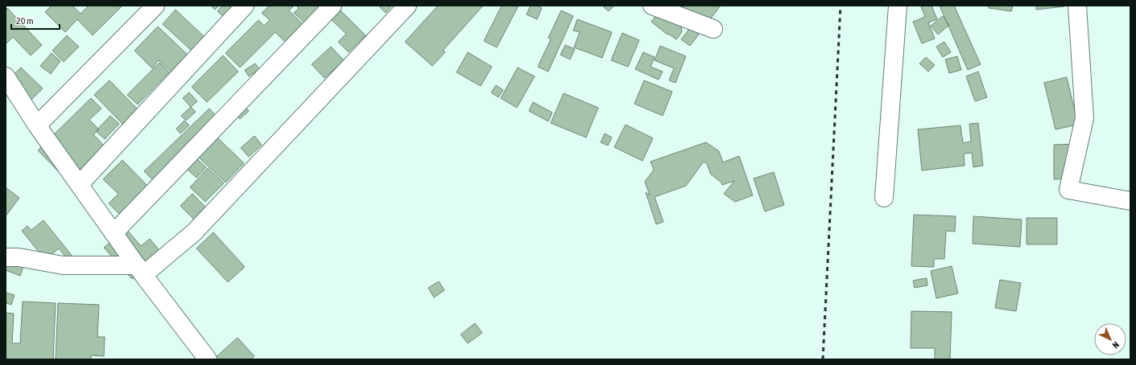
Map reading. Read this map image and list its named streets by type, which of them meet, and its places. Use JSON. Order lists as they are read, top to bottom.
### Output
{
  "scale_bar": "20 m",
  "north": "bottom right"
}
